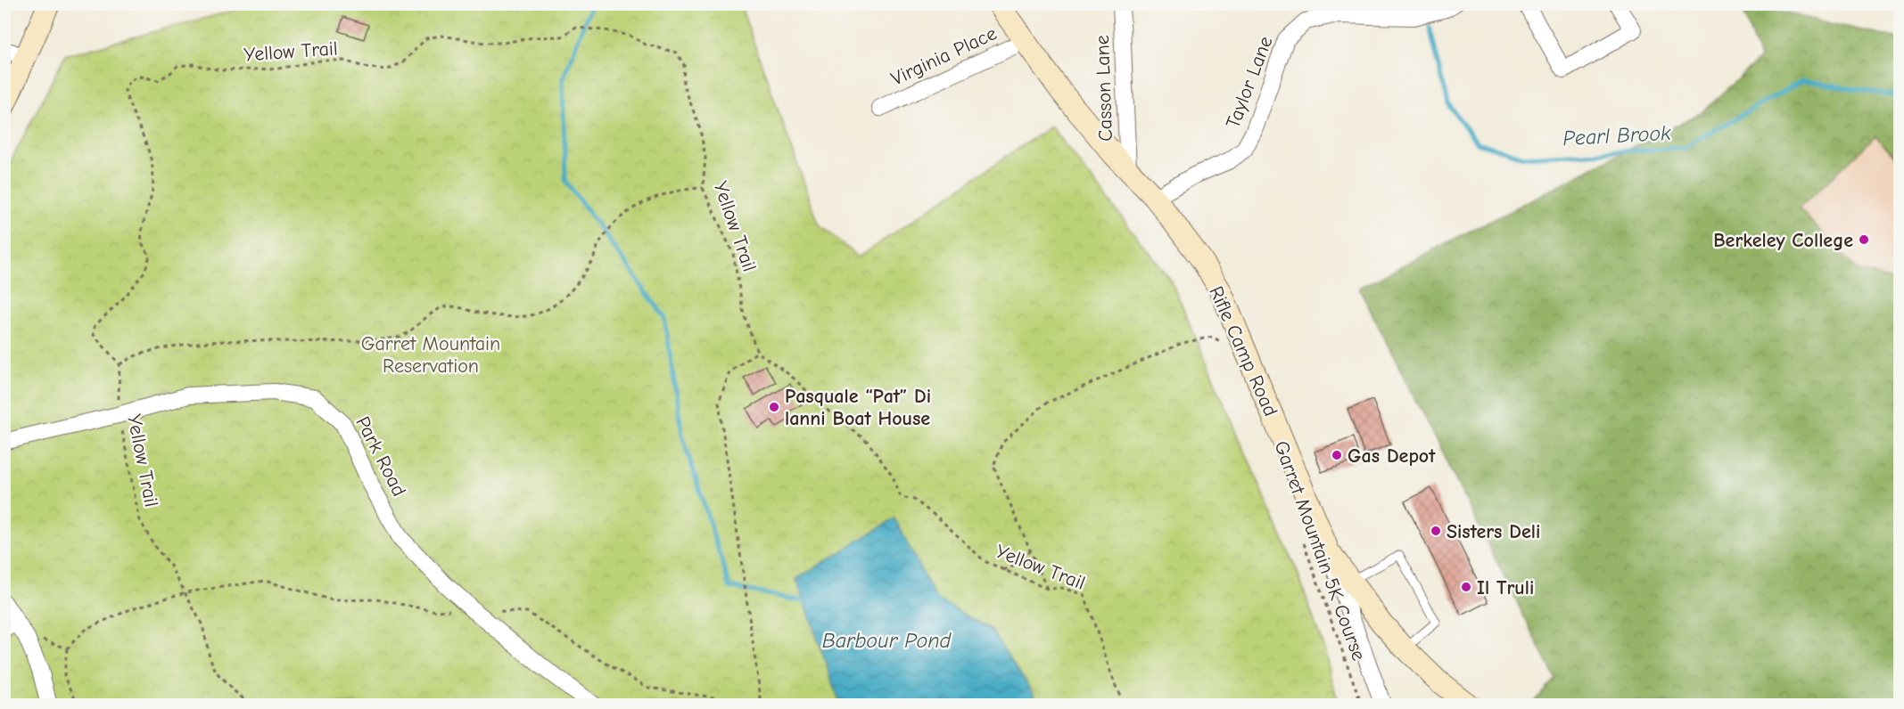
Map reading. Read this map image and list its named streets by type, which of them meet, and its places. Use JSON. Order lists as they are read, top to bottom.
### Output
{
  "streets": {
    "street": [
      "Virginia Place",
      "Taylor Lane",
      "Casson Lane",
      "Rifle Camp Road",
      "Park Road"
    ],
    "path": ["Yellow Trail", "Garret Mountain 5K Course"]
  },
  "crossings": [
    ["Yellow Trail", "Park Road"],
    ["Virginia Place", "Rifle Camp Road"],
    ["Taylor Lane", "Rifle Camp Road"],
    ["Casson Lane", "Rifle Camp Road"]
  ],
  "water": ["Pearl Brook", "Barbour Pond"],
  "parks": ["Garret Mountain Reservation"],
  "places": [
    "Berkeley College",
    "Pasquale “Pat” Di lanni Boat House",
    "Gas Depot",
    "Sisters Deli",
    "Il Truli"
  ]
}
